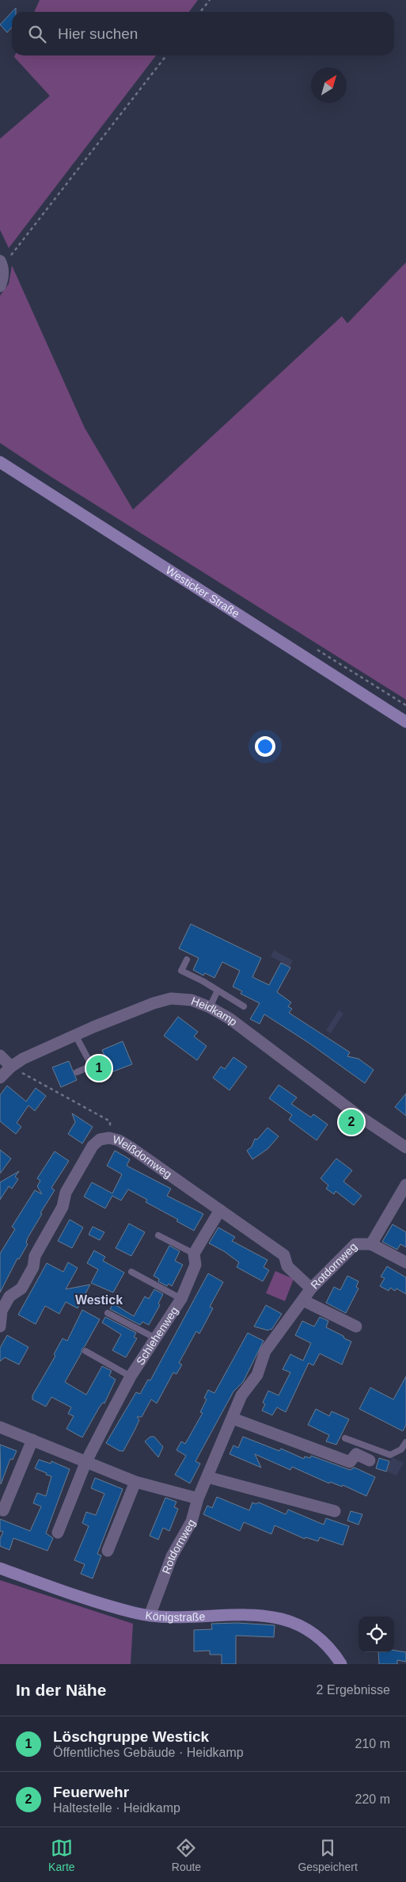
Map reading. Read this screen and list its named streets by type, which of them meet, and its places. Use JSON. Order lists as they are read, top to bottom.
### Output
{
  "streets": {
    "street": [
      "Westicker Straße",
      "Heidkamp",
      "Weißdornweg",
      "Rotdornweg",
      "Schlehenweg",
      "Königstraße"
    ]
  },
  "crossings": [
    ["Weißdornweg", "Rotdornweg"],
    ["Weißdornweg", "Schlehenweg"],
    ["Rotdornweg", "Königstraße"]
  ],
  "districts": ["Westick"],
  "north": "top right",
  "page": {
    "search": "Hier suchen",
    "pins": ["1", "2"],
    "heading": ["In der Nähe", "2 Ergebnisse"],
    "list": [
      {
        "mark": "1",
        "name": "Löschgruppe Westick",
        "note": "Öffentliches Gebäude · Heidkamp",
        "value": "210 m"
      },
      {
        "mark": "2",
        "name": "Feuerwehr",
        "note": "Haltestelle · Heidkamp",
        "value": "220 m"
      }
    ],
    "nav": ["Karte", "Route", "Gespeichert"]
  }
}
